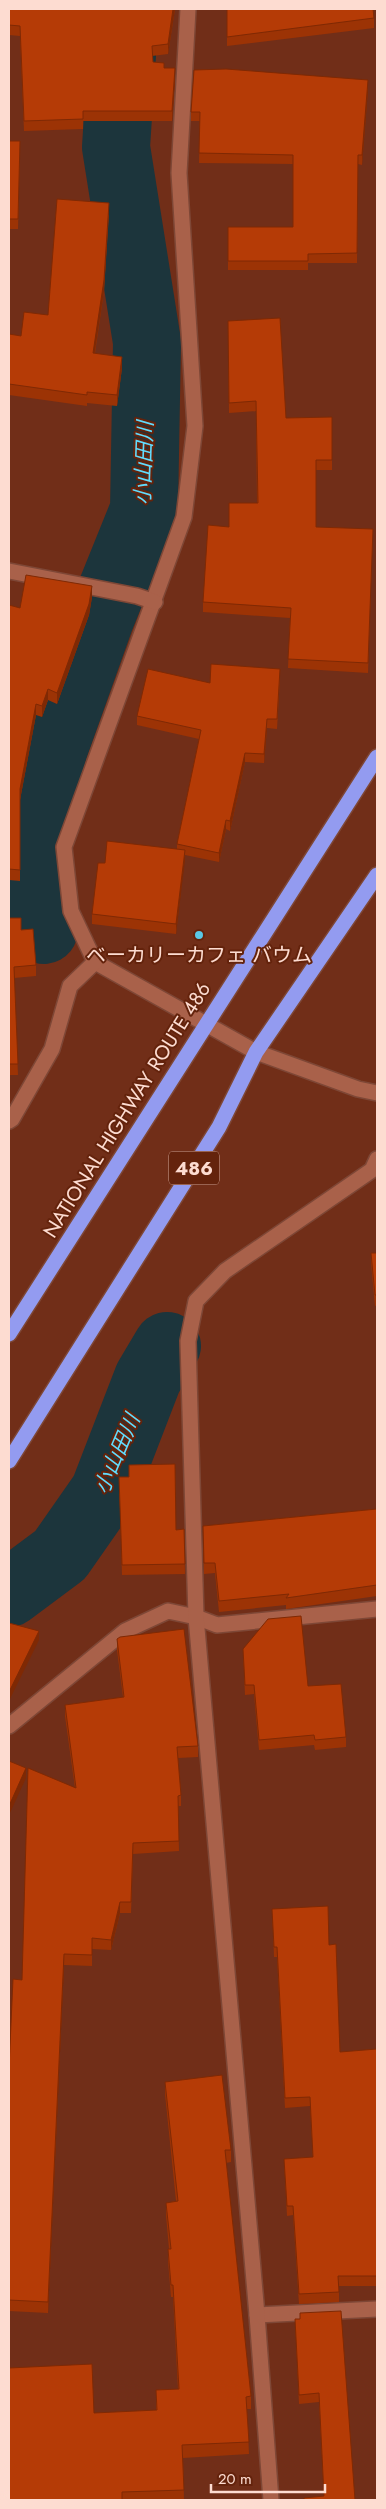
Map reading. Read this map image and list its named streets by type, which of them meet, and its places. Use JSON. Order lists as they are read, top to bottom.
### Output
{
  "streets": {
    "highway": ["NATIONAL HIGHWAY ROUTE 486", "486"]
  },
  "water": ["小山田川"],
  "places": ["ベーカリーカフェ バウム"],
  "scale_bar": "20 m"
}
